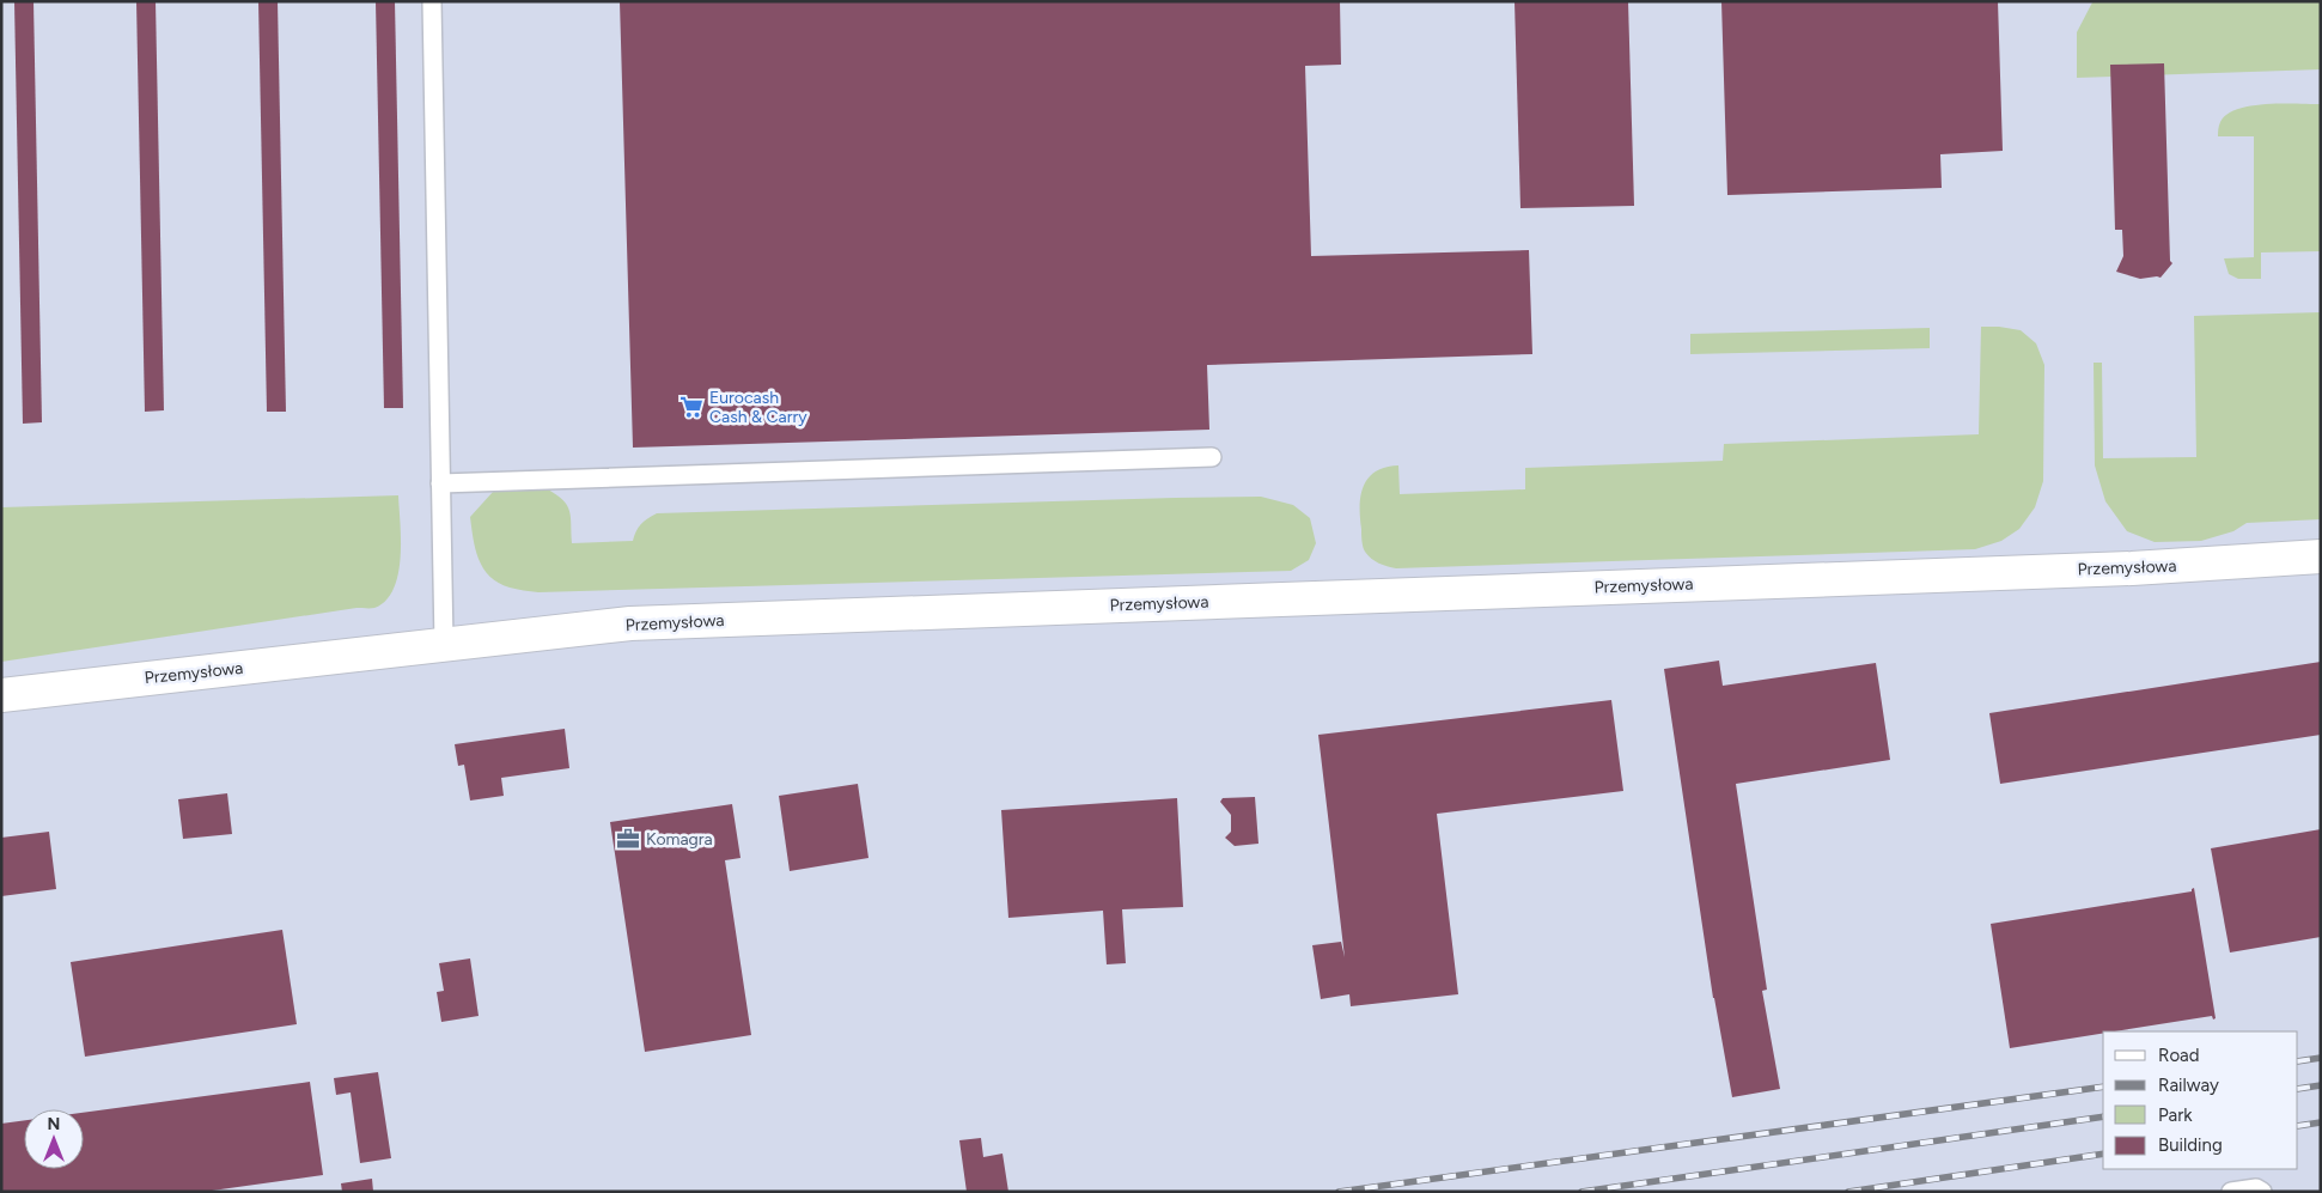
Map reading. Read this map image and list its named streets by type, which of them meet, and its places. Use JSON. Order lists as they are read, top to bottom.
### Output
{
  "streets": {
    "street": ["Przemysłowa"]
  },
  "places": {
    "supermarket": ["Eurocash Cash & Carry"],
    "office": ["Komagra"]
  },
  "legend": [
    "Road",
    "Railway",
    "Park",
    "Building"
  ],
  "north": "top"
}
